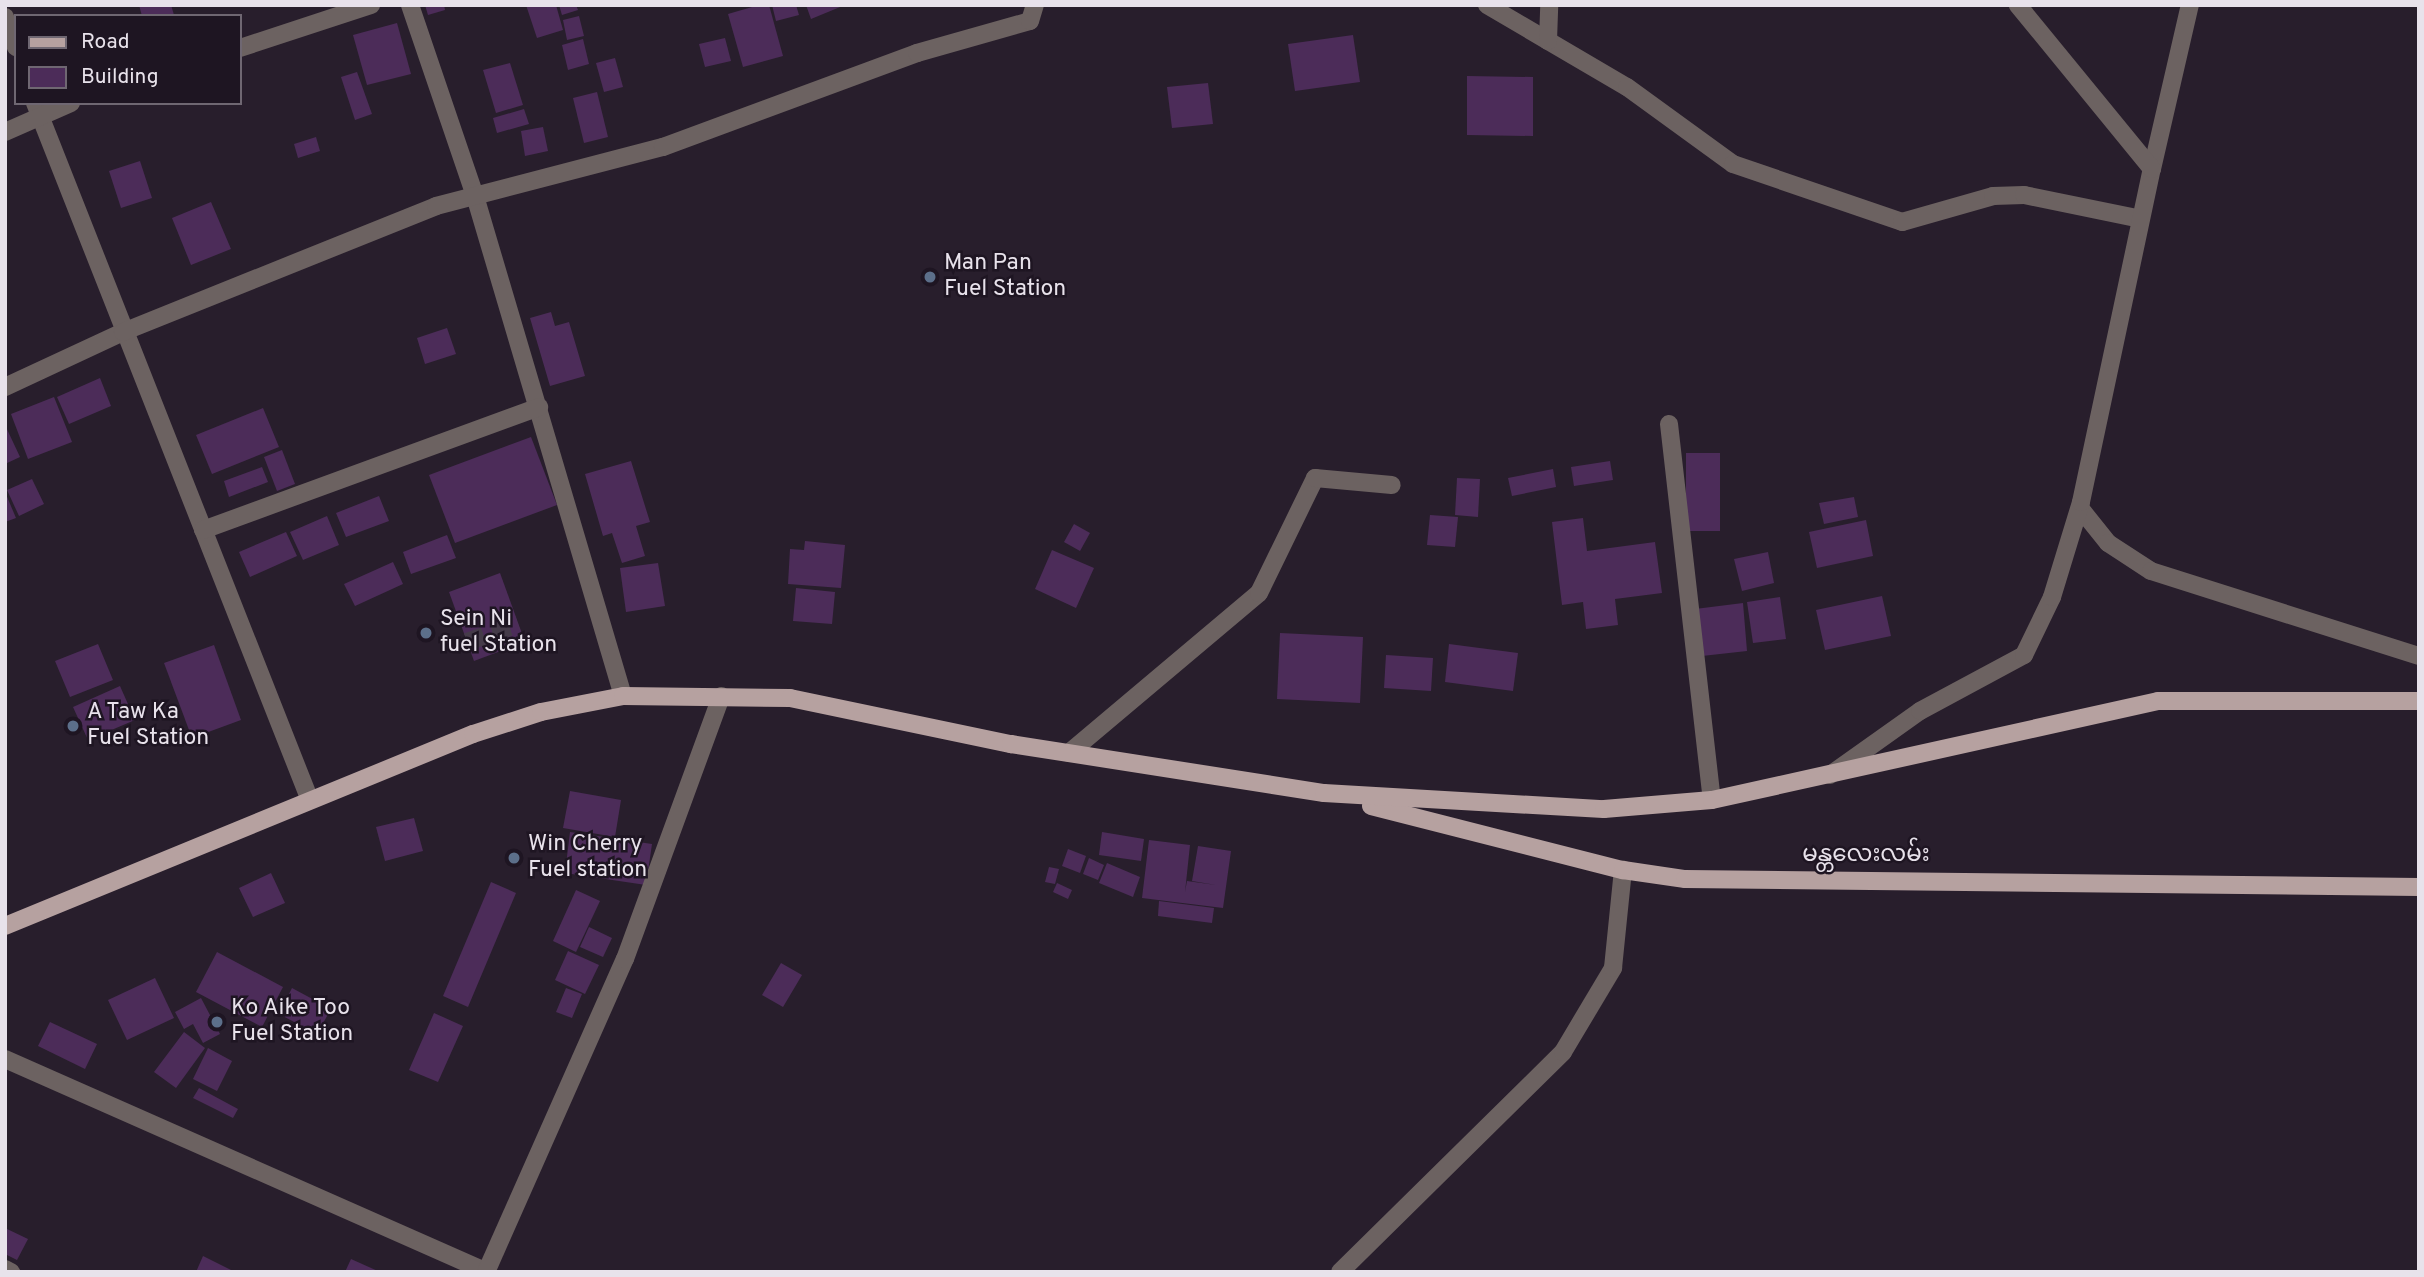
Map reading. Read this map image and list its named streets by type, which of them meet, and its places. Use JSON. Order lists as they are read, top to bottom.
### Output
{
  "streets": {
    "main road": ["မန္တလေးလမ်း"]
  },
  "places": [
    "Man Pan Fuel Station",
    "Sein Ni fuel Station",
    "A Taw Ka Fuel Station",
    "Win Cherry Fuel station",
    "Ko Aike Too Fuel Station"
  ],
  "legend": ["Road", "Building"]
}
